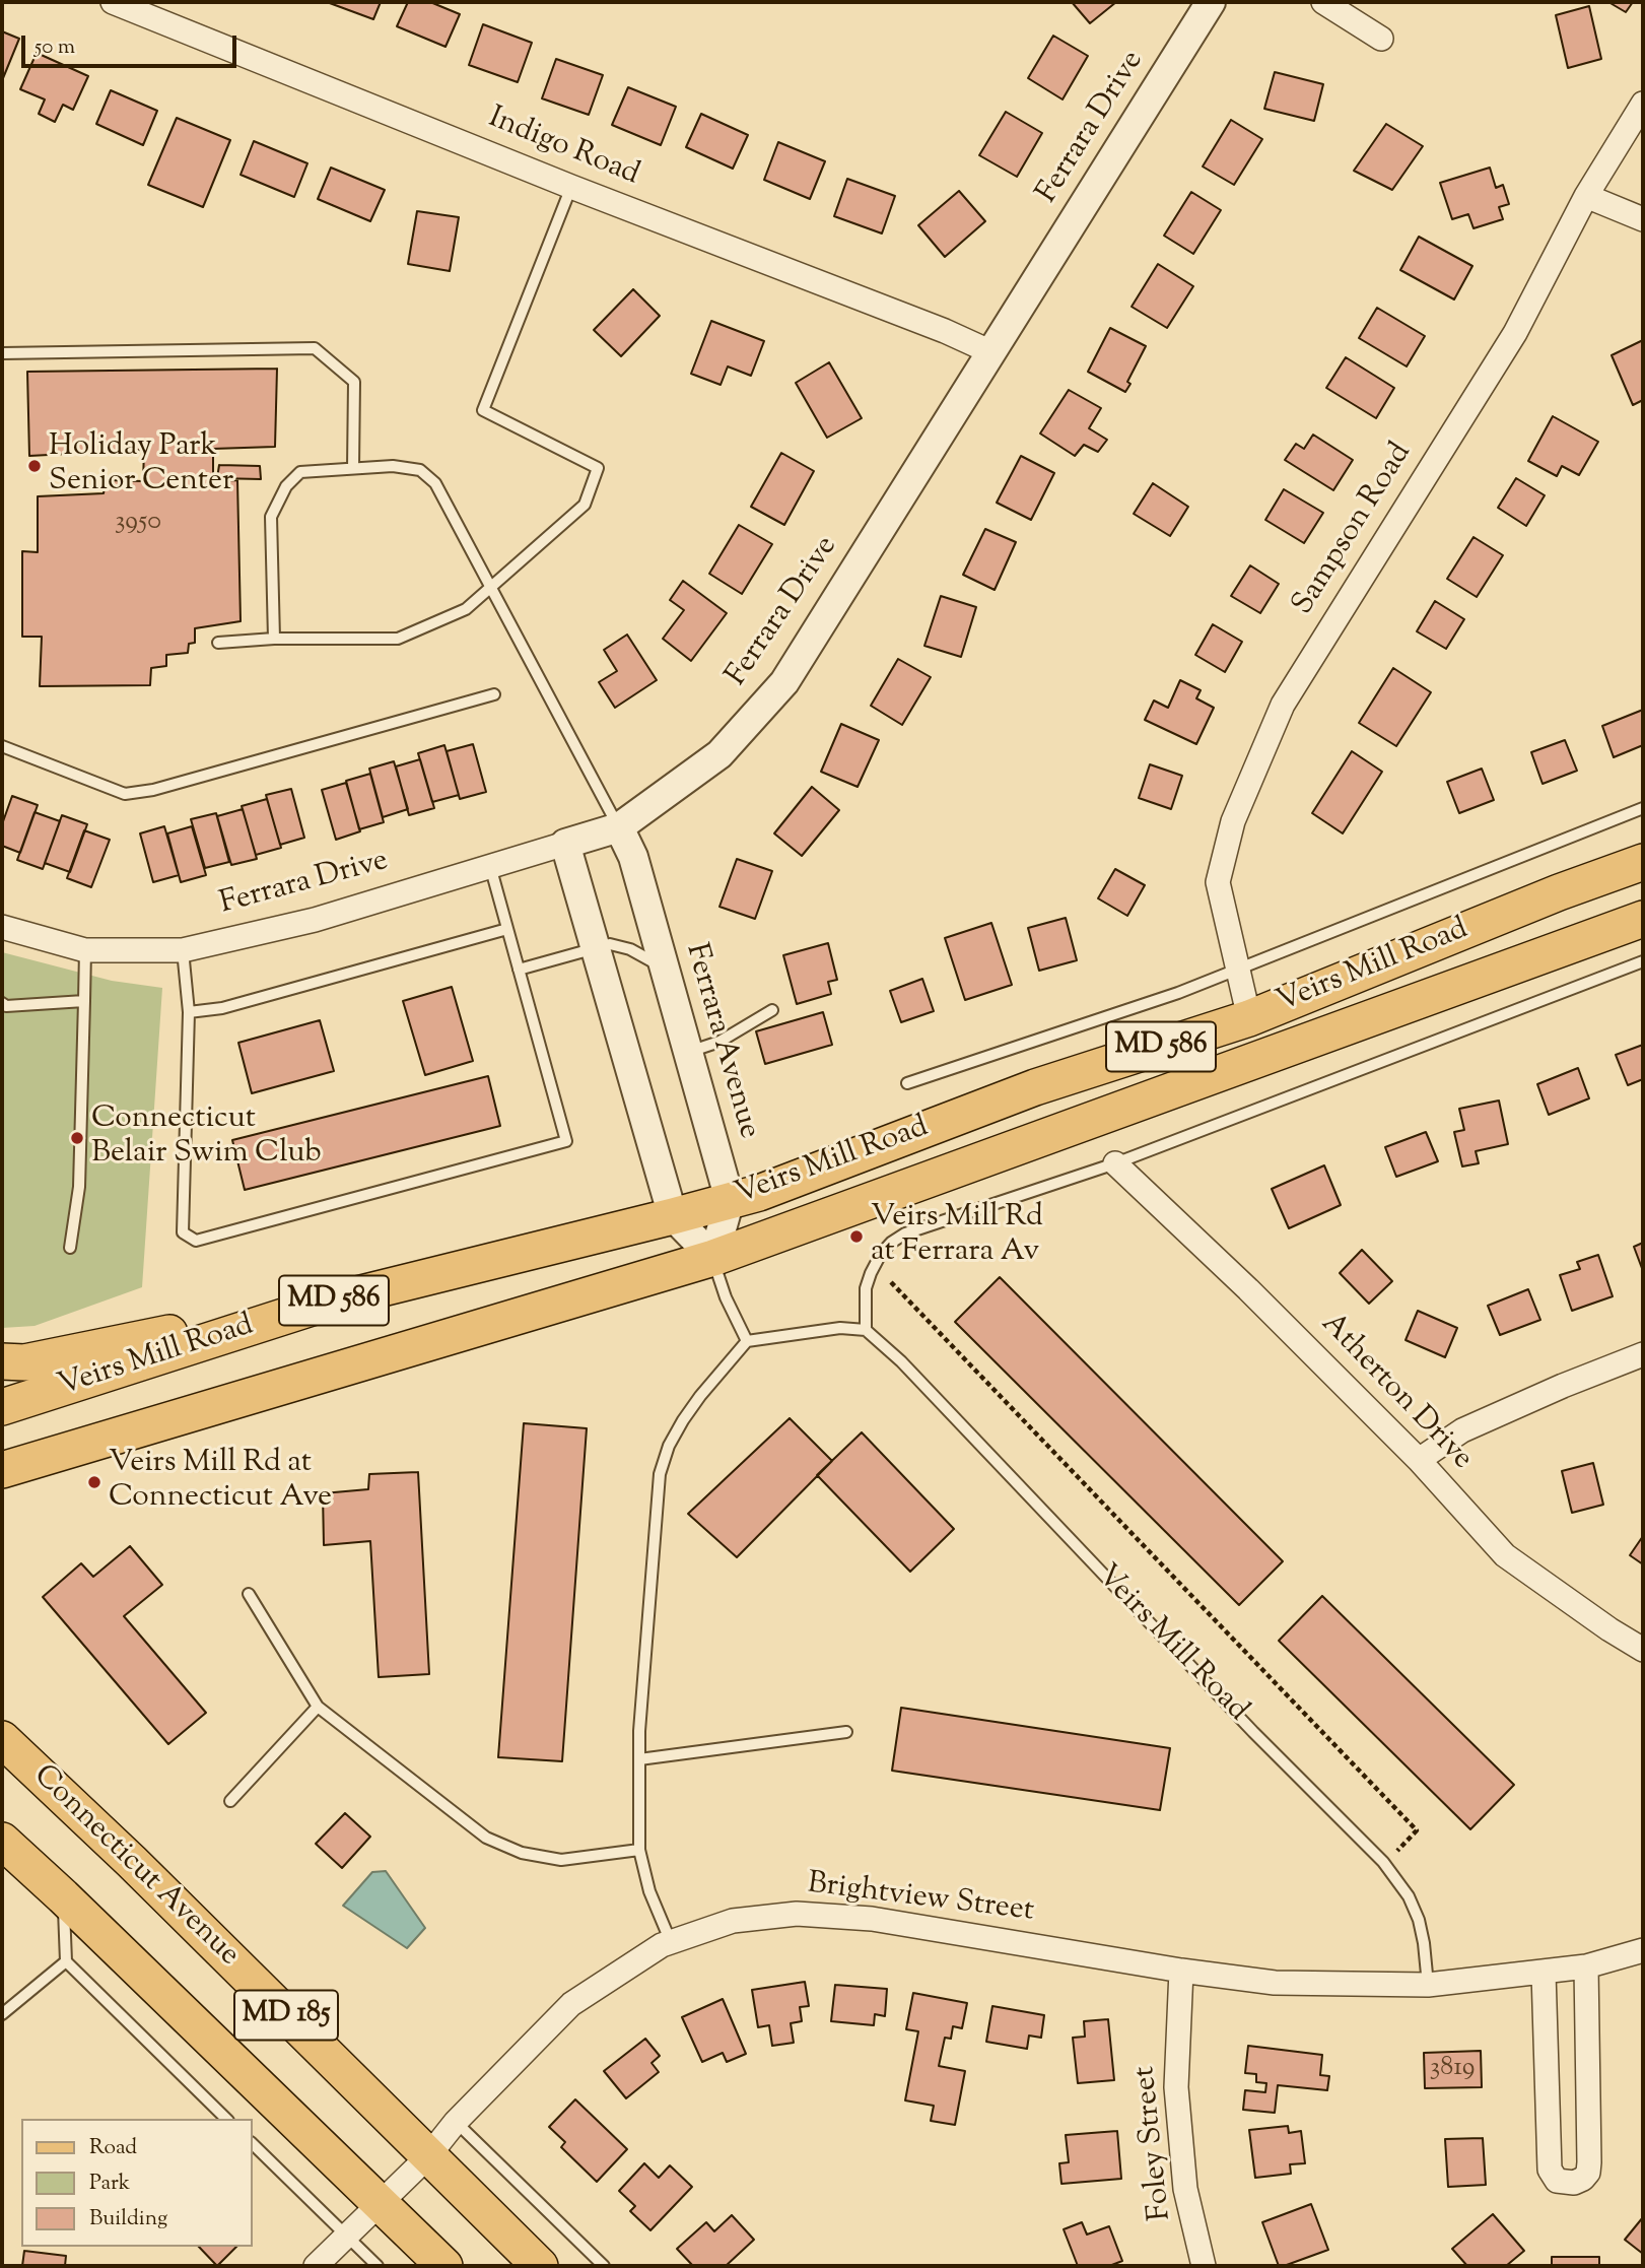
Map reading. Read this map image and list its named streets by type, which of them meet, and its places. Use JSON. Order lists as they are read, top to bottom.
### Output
{
  "streets": {
    "main road": [
      "Veirs Mill Road",
      "MD 586",
      "Connecticut Avenue",
      "MD 185"
    ],
    "street": [
      "Ferrara Drive",
      "Indigo Road",
      "Sampson Road",
      "Ferrara Avenue",
      "Atherton Drive",
      "Brightview Street",
      "Foley Street"
    ]
  },
  "crossings": [
    ["Ferrara Drive", "Indigo Road"],
    ["Ferrara Drive", "Ferrara Avenue"],
    ["Sampson Road", "Veirs Mill Road"],
    ["Veirs Mill Road", "Ferrara Avenue"],
    ["Veirs Mill Road", "Brightview Street"],
    ["Connecticut Avenue", "Brightview Street"],
    ["Brightview Street", "MD 185"],
    ["Brightview Street", "Foley Street"]
  ],
  "places": [
    "Holiday Park Senior Center",
    "Connecticut Belair Swim Club",
    "Veirs Mill Rd at Ferrara Av",
    "Veirs Mill Rd at Connecticut Ave"
  ],
  "house_numbers": ["3950", "3819"],
  "legend": ["Road", "Park", "Building"],
  "scale_bar": "50 m"
}
